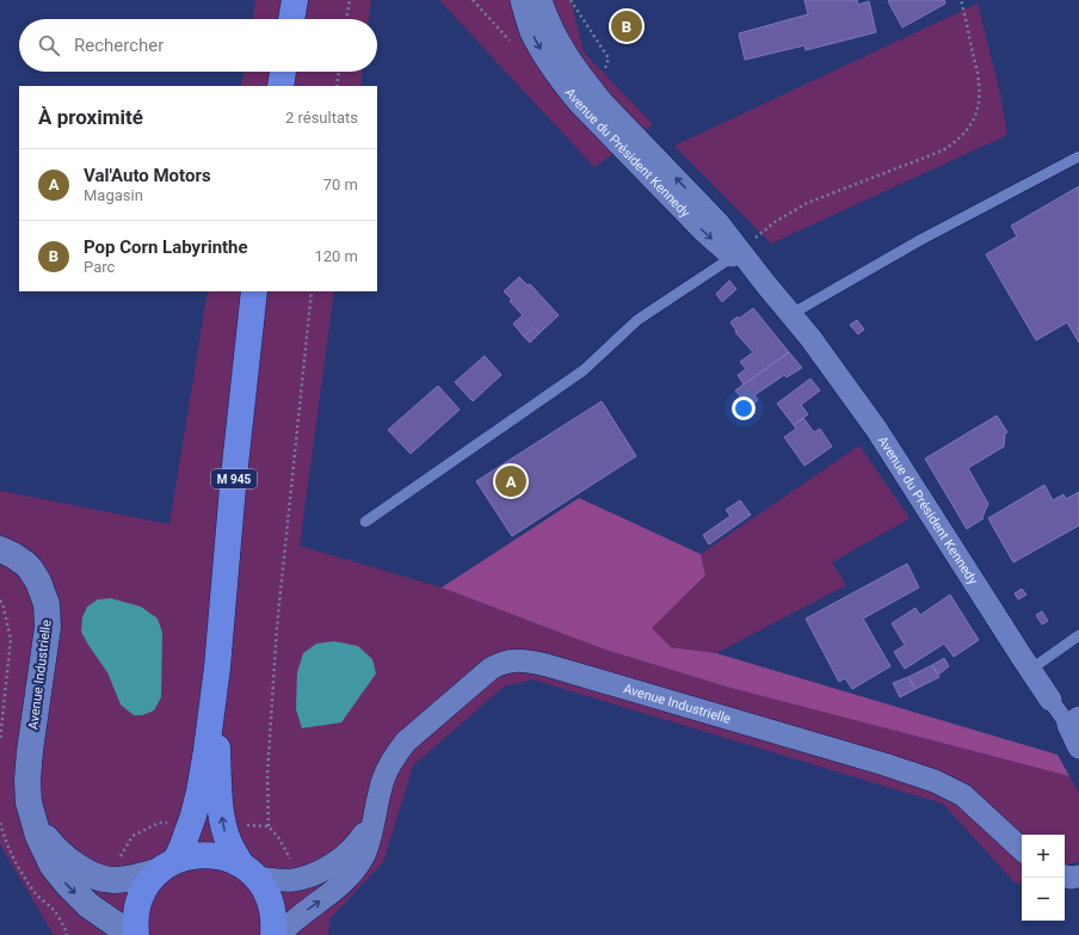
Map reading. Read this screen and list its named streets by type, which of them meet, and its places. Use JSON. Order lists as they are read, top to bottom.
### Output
{
  "streets": {
    "main road": ["M 945"],
    "street": ["Avenue du Président Kennedy", "Avenue Industrielle"]
  },
  "crossings": [
    ["M 945", "Avenue Industrielle"]
  ],
  "page": {
    "pins": ["B", "A"],
    "search": "Rechercher",
    "heading": ["À proximité", "2 résultats"],
    "list": [
      {
        "mark": "A",
        "name": "Val'Auto Motors",
        "note": "Magasin",
        "value": "70 m"
      },
      {
        "mark": "B",
        "name": "Pop Corn Labyrinthe",
        "note": "Parc",
        "value": "120 m"
      }
    ],
    "map_buttons": ["+", "−"]
  }
}
